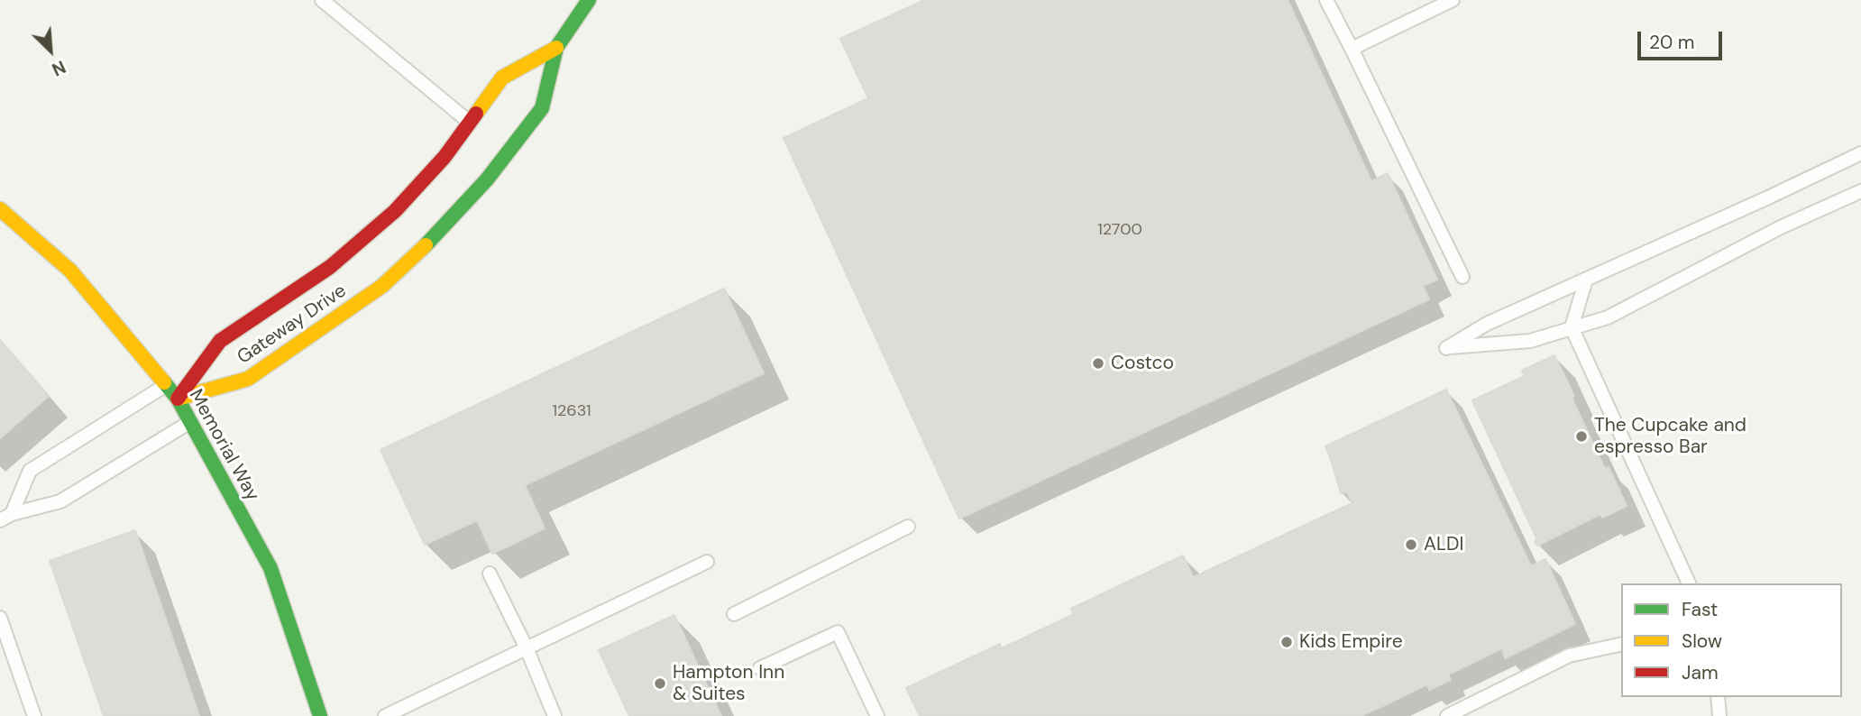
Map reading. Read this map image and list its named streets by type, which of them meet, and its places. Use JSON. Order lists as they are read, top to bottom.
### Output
{
  "streets": {
    "street": ["Gateway Drive", "Memorial Way"]
  },
  "crossings": [
    ["Gateway Drive", "Memorial Way"]
  ],
  "places": [
    "Costco",
    "The Cupcake and espresso Bar",
    "ALDI",
    "Kids Empire",
    "Hampton Inn & Suites"
  ],
  "house_numbers": ["12700", "12631"],
  "legend": ["Fast", "Slow", "Jam"],
  "scale_bar": "20 m",
  "north": "bottom right"
}
